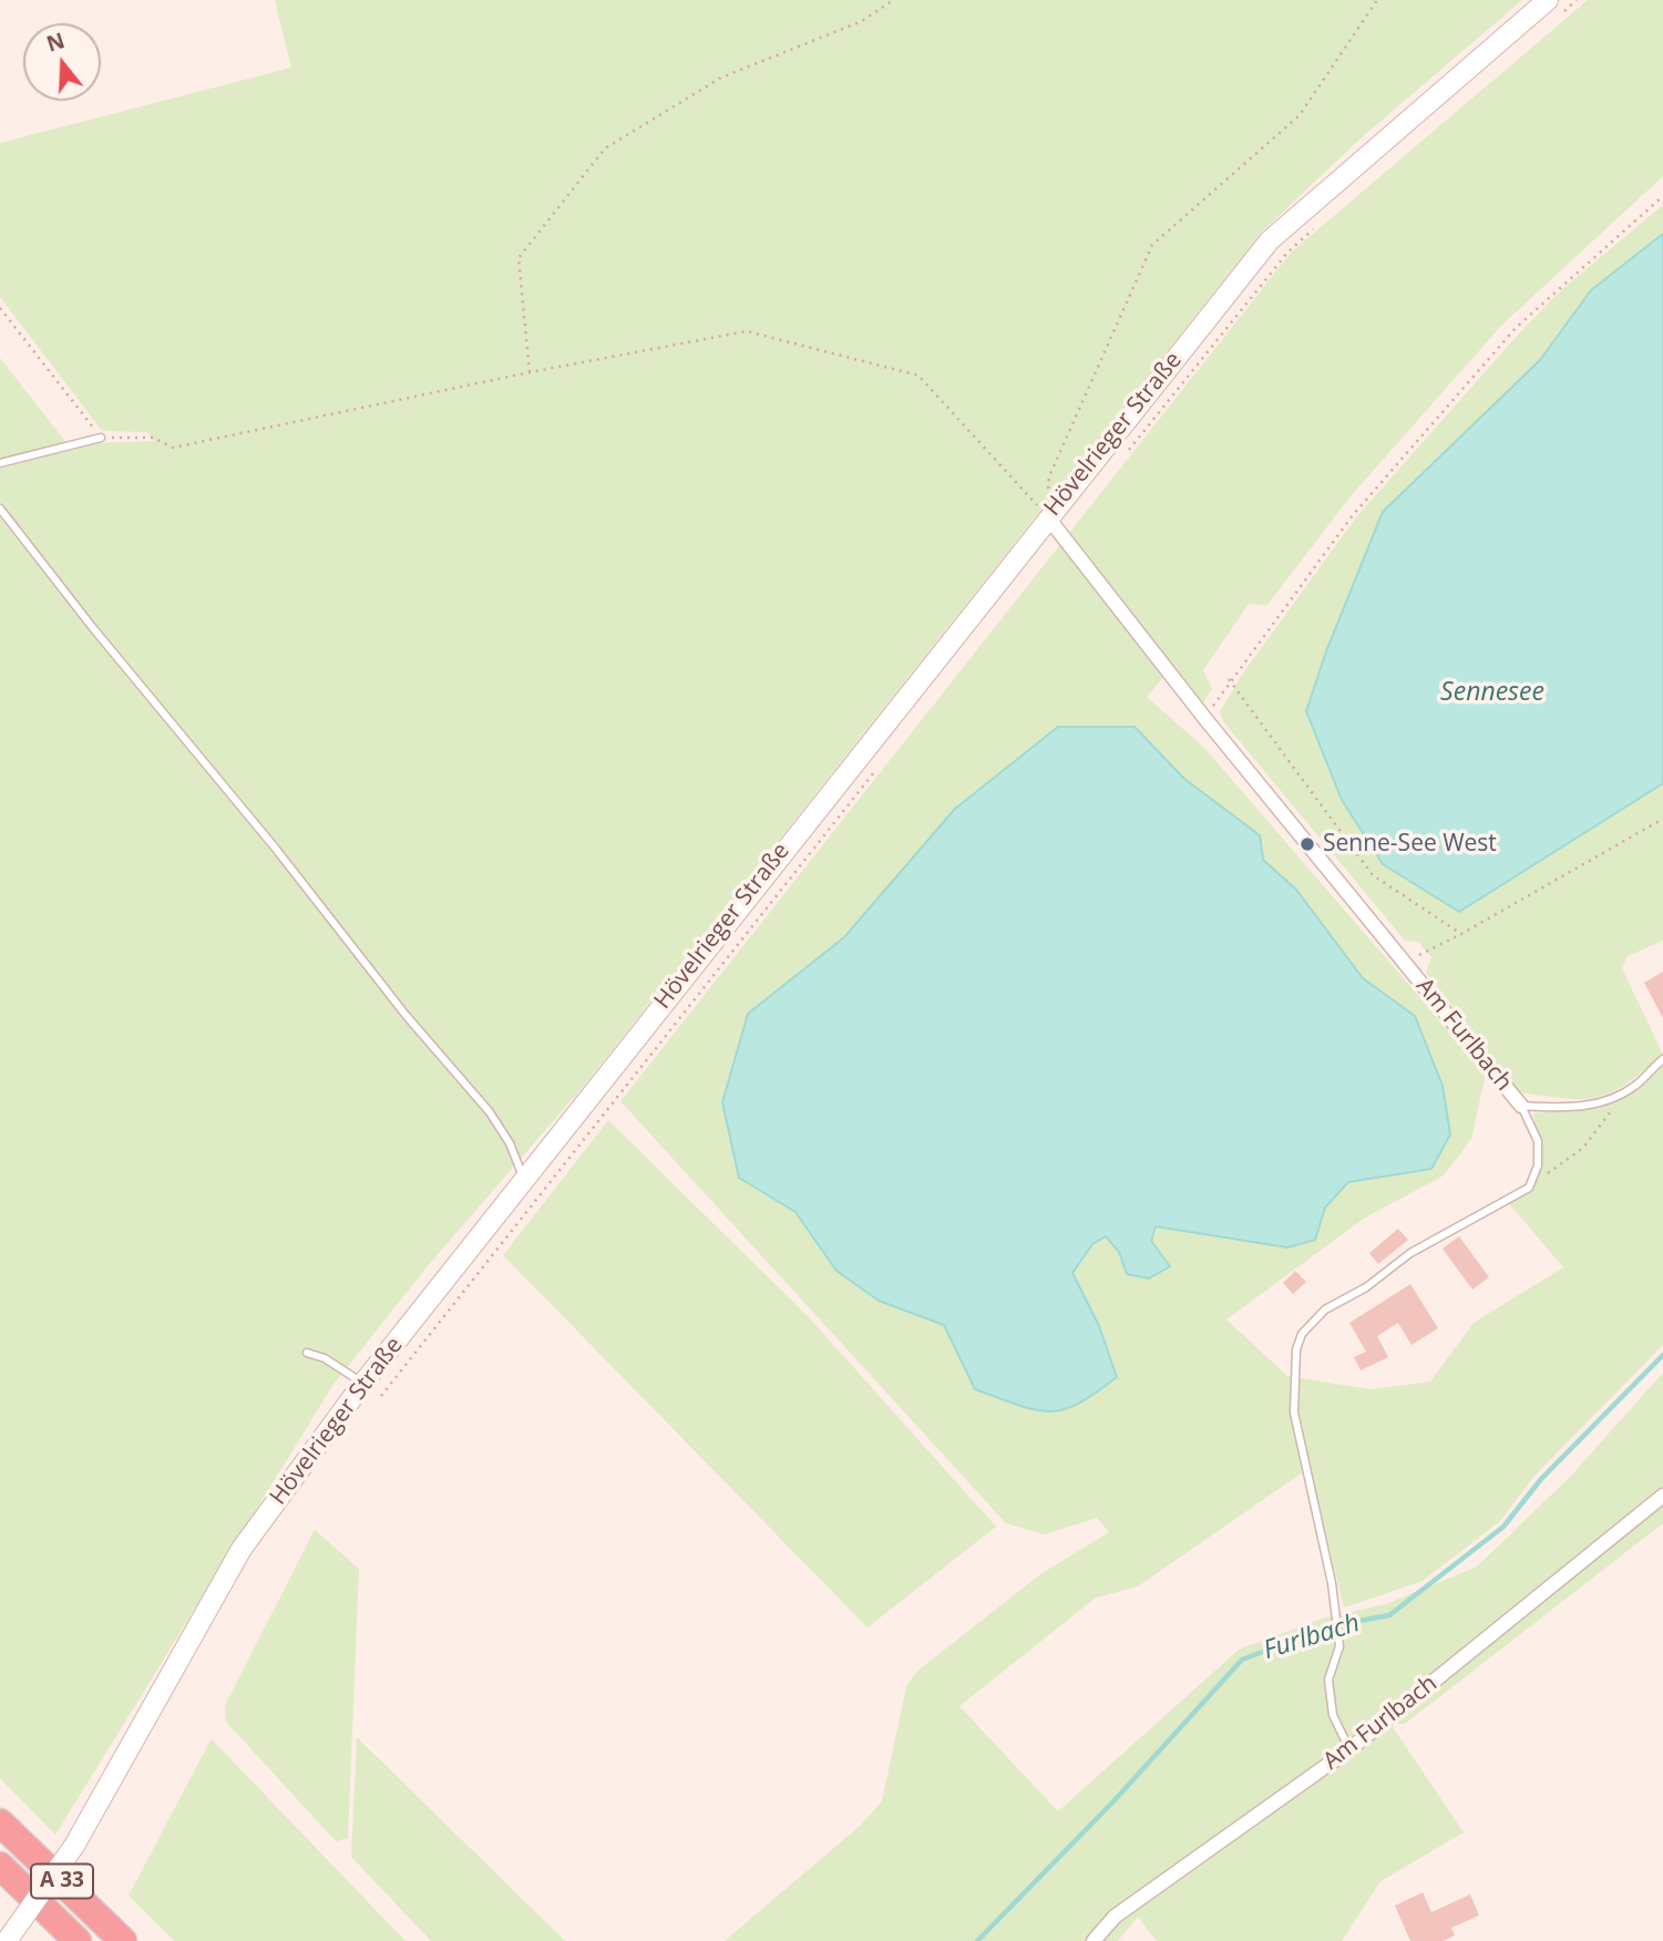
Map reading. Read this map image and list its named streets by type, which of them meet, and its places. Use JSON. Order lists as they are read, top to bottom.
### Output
{
  "streets": {
    "highway": ["A 33"],
    "main road": ["Hövelrieger Straße"],
    "street": ["Am Furlbach"]
  },
  "crossings": [
    ["Hövelrieger Straße", "Am Furlbach"]
  ],
  "water": ["Sennesee", "Furlbach"],
  "places": ["Senne-See West"],
  "north": "top"
}
